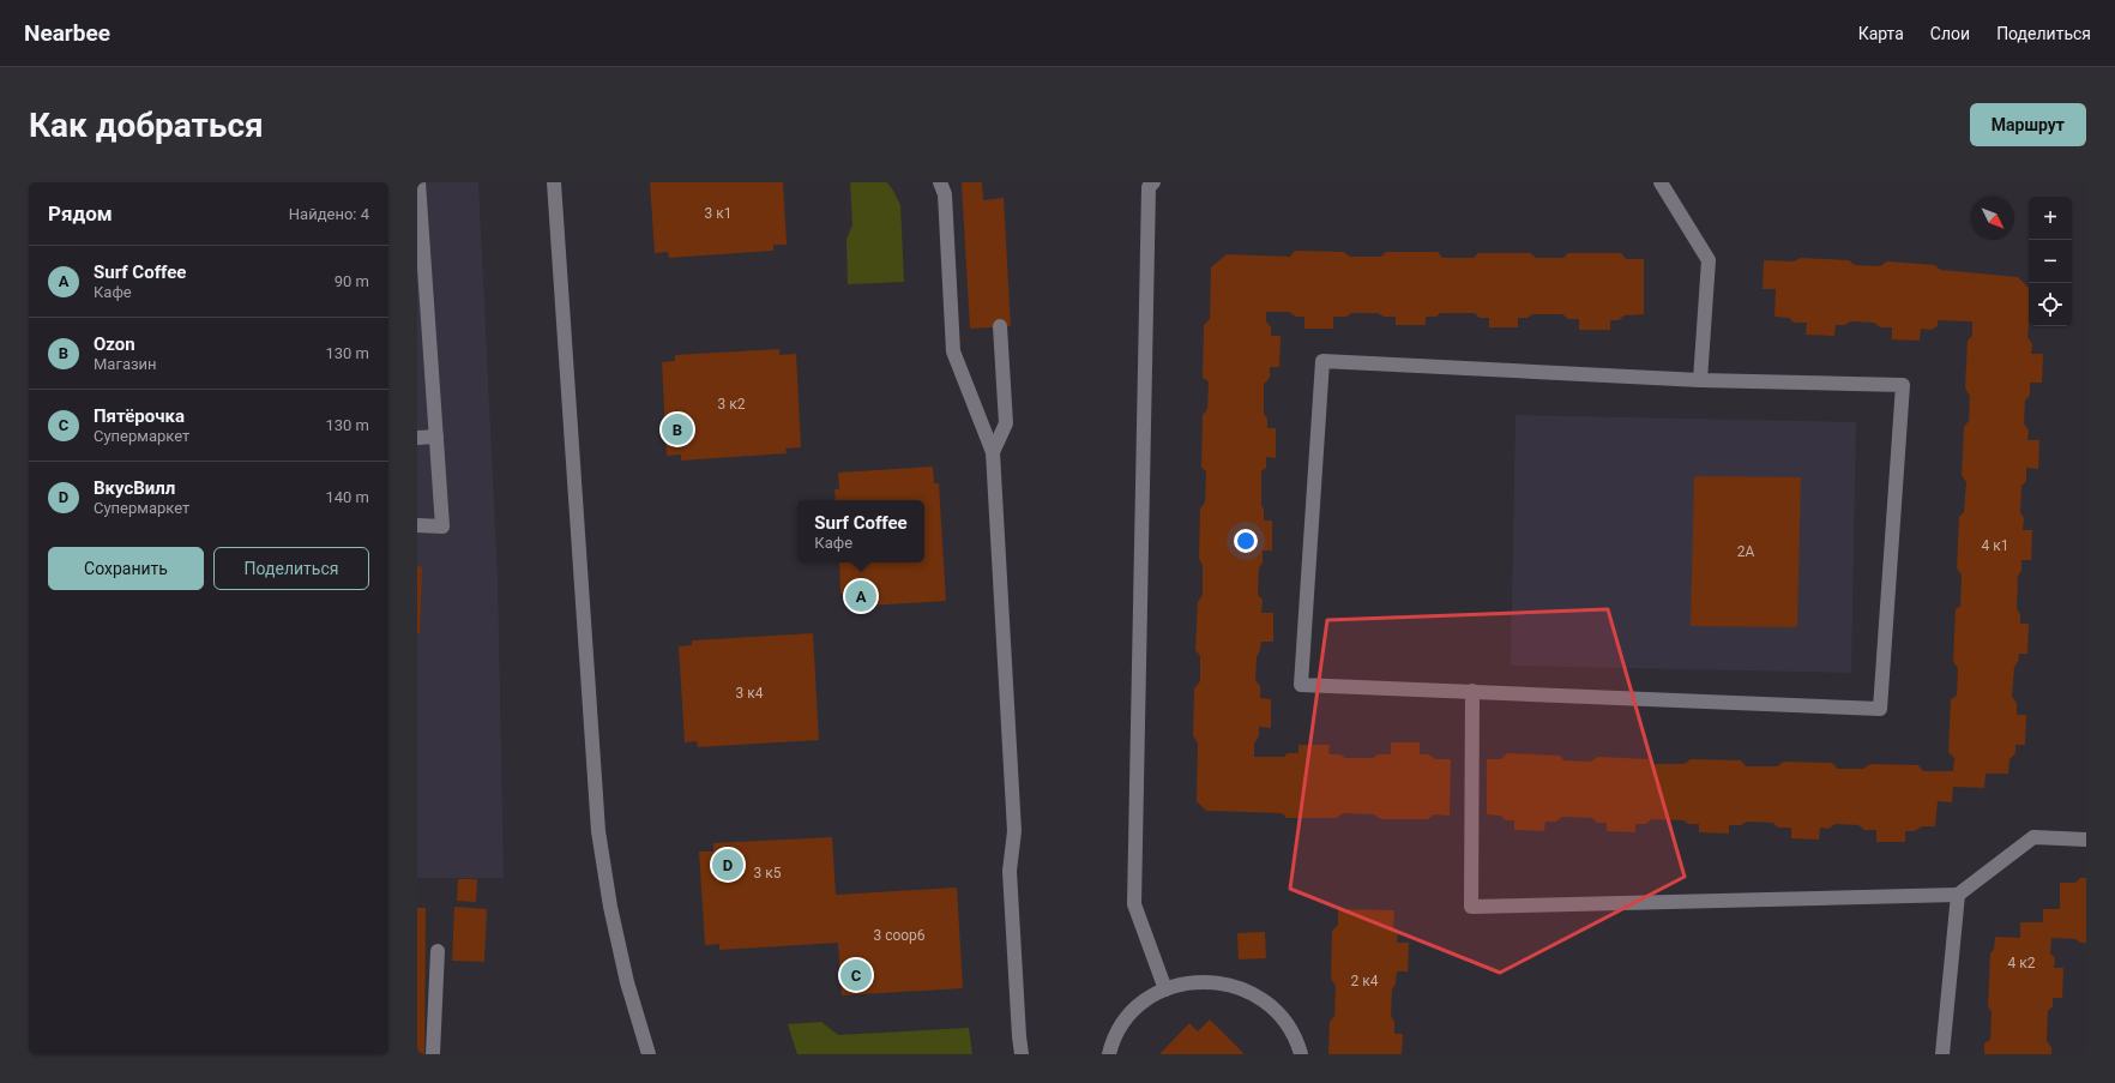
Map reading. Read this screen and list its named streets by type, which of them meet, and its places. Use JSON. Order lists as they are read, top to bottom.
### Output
{
  "house_numbers": [
    "3 к1",
    "3 к2",
    "4 к1",
    "2А",
    "3 к4",
    "3 к5",
    "3 соор6",
    "4 к2",
    "2 к4"
  ],
  "north": "bottom right",
  "page": {
    "header": "Nearbee",
    "nav": ["Карта", "Слои", "Поделиться"],
    "buttons": [
      "Маршрут",
      ["Сохранить", "Поделиться"]
    ],
    "title": "Как добраться",
    "heading": ["Рядом", "Найдено: 4"],
    "map_buttons": ["+", "−"],
    "list": [
      {
        "mark": "A",
        "name": "Surf Coffee",
        "note": "Кафе",
        "value": "90 m"
      },
      {
        "mark": "B",
        "name": "Ozon",
        "note": "Магазин",
        "value": "130 m"
      },
      {
        "mark": "C",
        "name": "Пятёрочка",
        "note": "Супермаркет",
        "value": "130 m"
      },
      {
        "mark": "D",
        "name": "ВкусВилл",
        "note": "Супермаркет",
        "value": "140 m"
      }
    ],
    "pins": [
      "B",
      "A",
      "D",
      "C"
    ],
    "popup": ["Surf Coffee", "Кафе"]
  }
}
